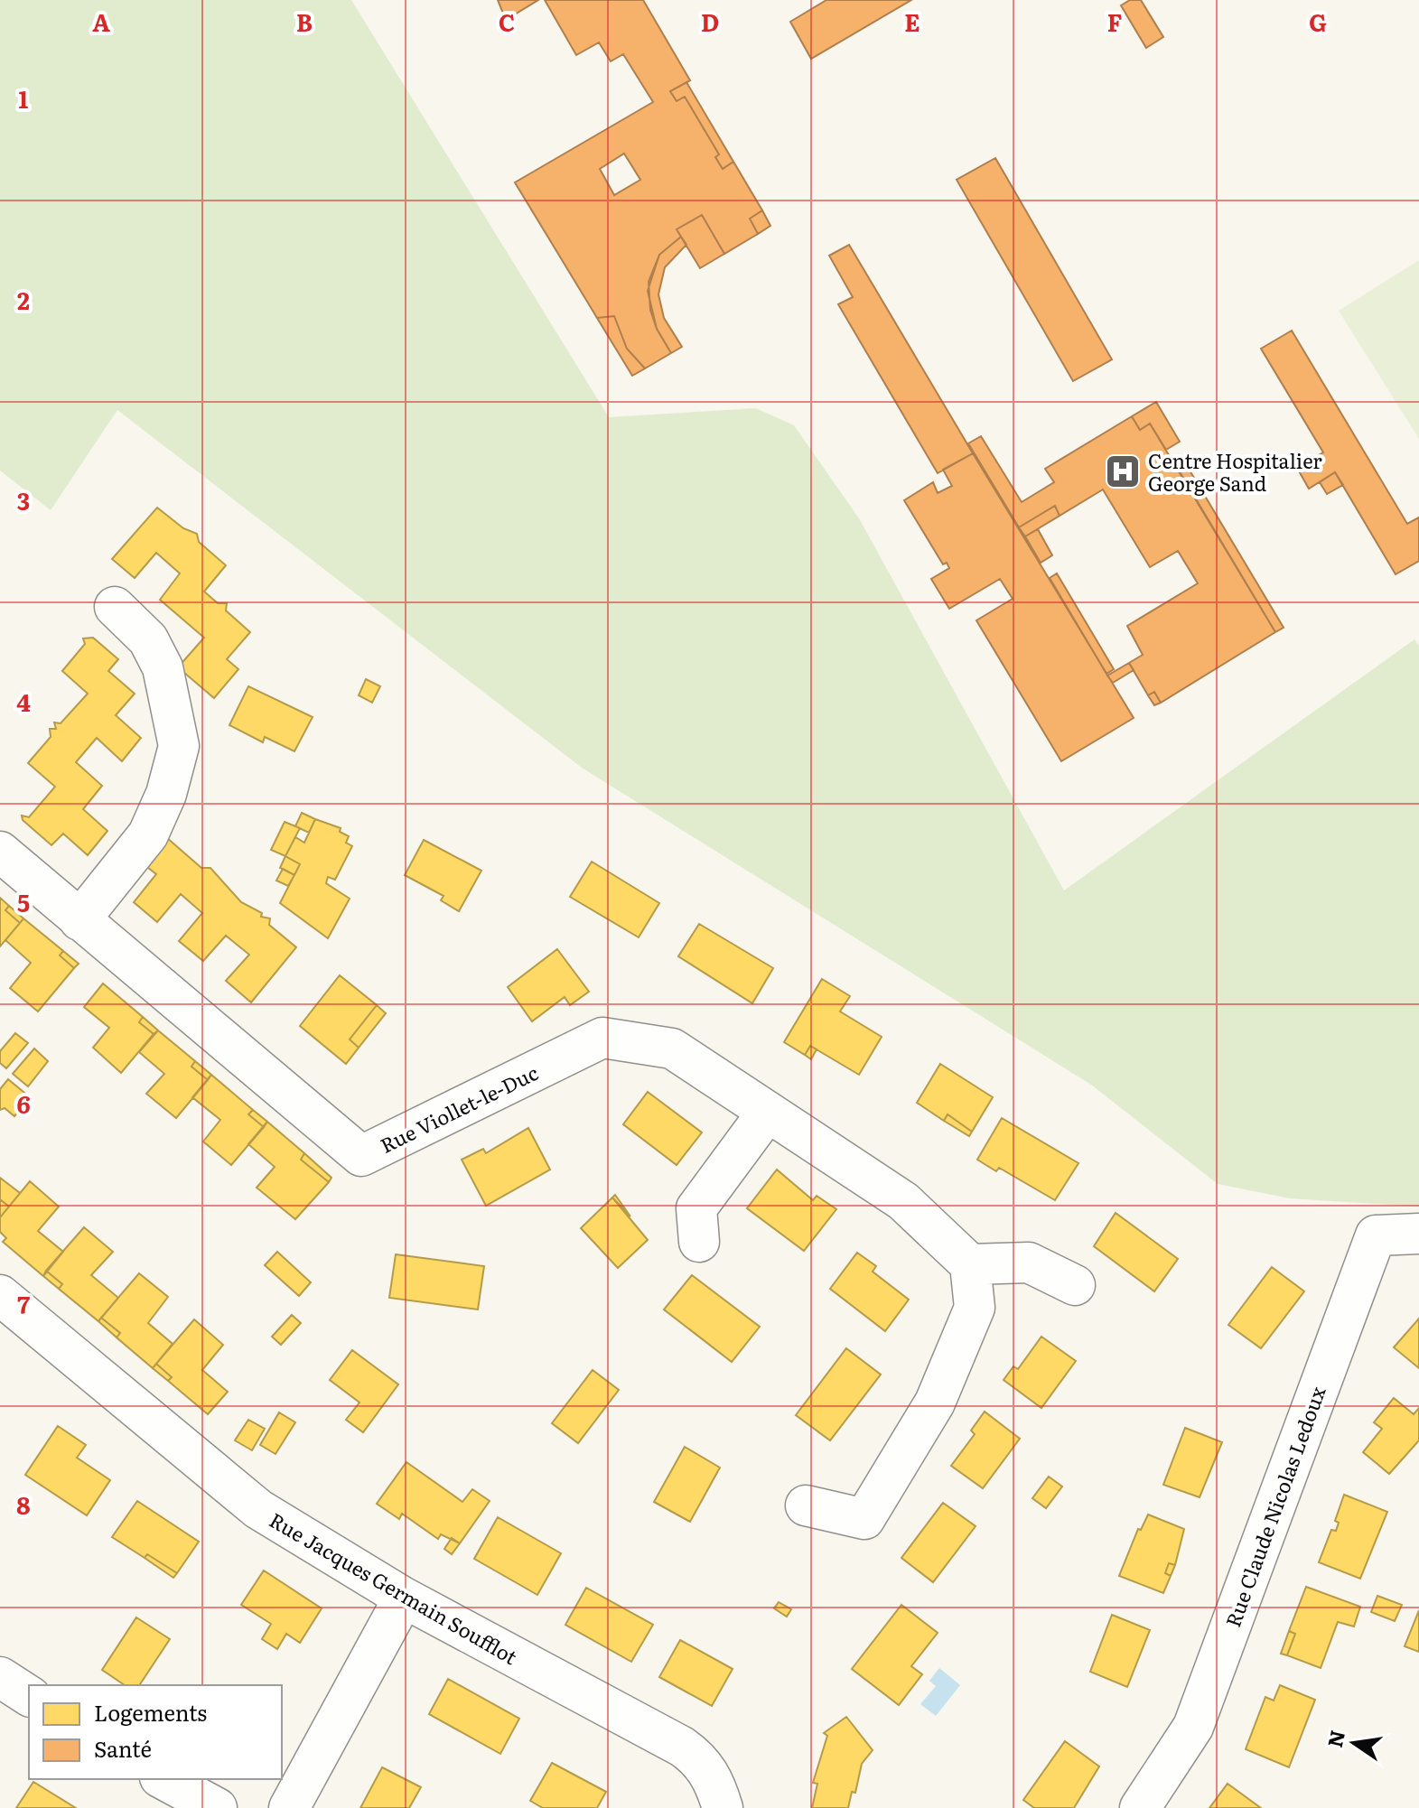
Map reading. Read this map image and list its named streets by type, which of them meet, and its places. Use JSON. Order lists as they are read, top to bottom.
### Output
{
  "streets": {
    "street": ["Rue Viollet-le-Duc", "Rue Claude Nicolas Ledoux", "Rue Jacques Germain Soufflot"]
  },
  "places": {
    "hospital": ["Centre Hospitalier George Sand"]
  },
  "legend": ["Logements", "Santé"],
  "north": "left",
  "grid": {
    "columns": [
      "A",
      "B",
      "C",
      "D",
      "E",
      "F",
      "G"
    ],
    "rows": [
      "1",
      "2",
      "3",
      "4",
      "5",
      "6",
      "7",
      "8"
    ]
  }
}
